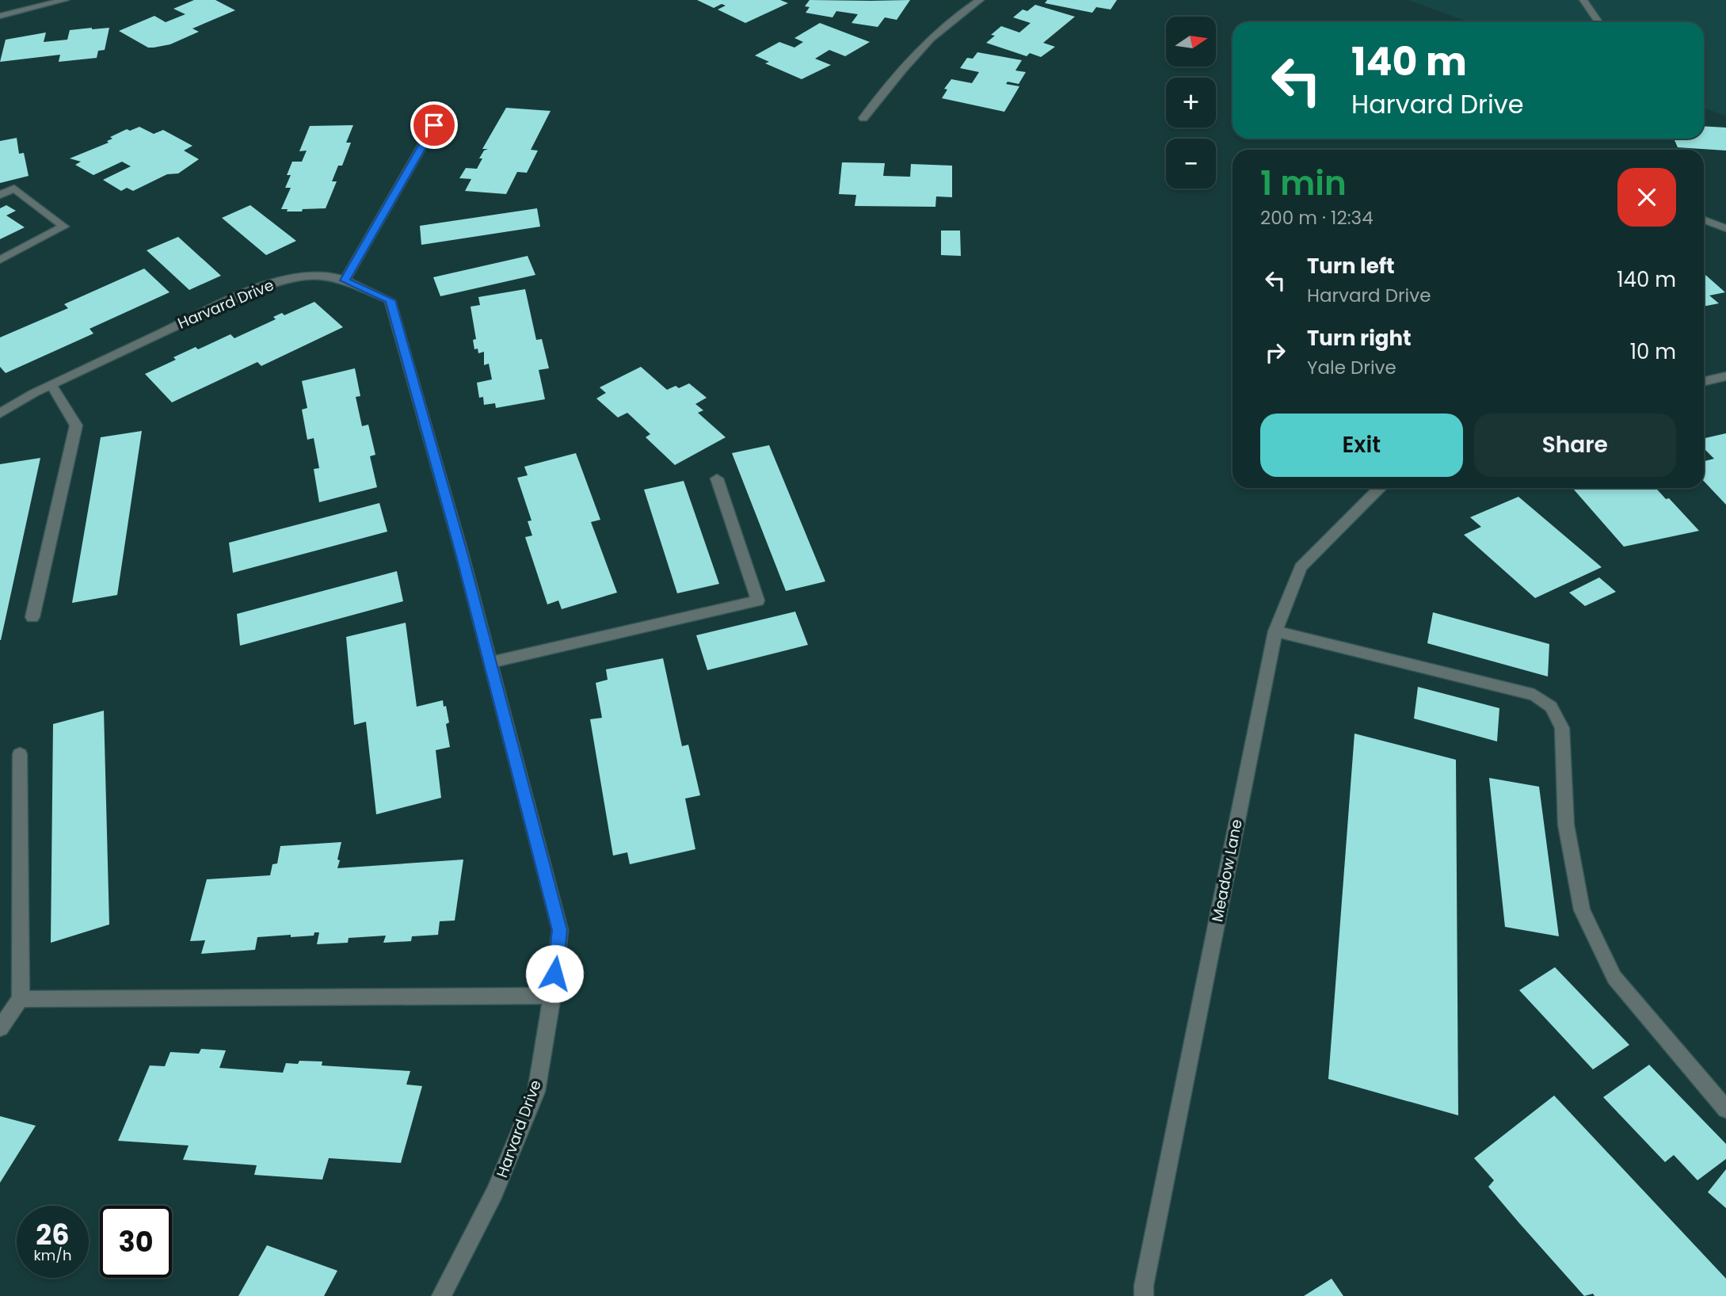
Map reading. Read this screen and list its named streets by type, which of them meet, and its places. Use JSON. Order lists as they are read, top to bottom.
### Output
{
  "streets": {
    "street": ["Harvard Drive", "Meadow Lane"]
  },
  "north": "right",
  "page": {
    "map_buttons": ["+", "−"],
    "turn": ["140 m", "Harvard Drive"],
    "heading": ["1 min", "200 m · 12:34"],
    "list": [
      {
        "name": "Turn left",
        "note": "Harvard Drive",
        "value": "140 m"
      },
      {
        "name": "Turn right",
        "note": "Yale Drive",
        "value": "10 m"
      }
    ],
    "buttons": ["Exit", "Share"],
    "speed": "26 km/h",
    "limit": "30"
  }
}
